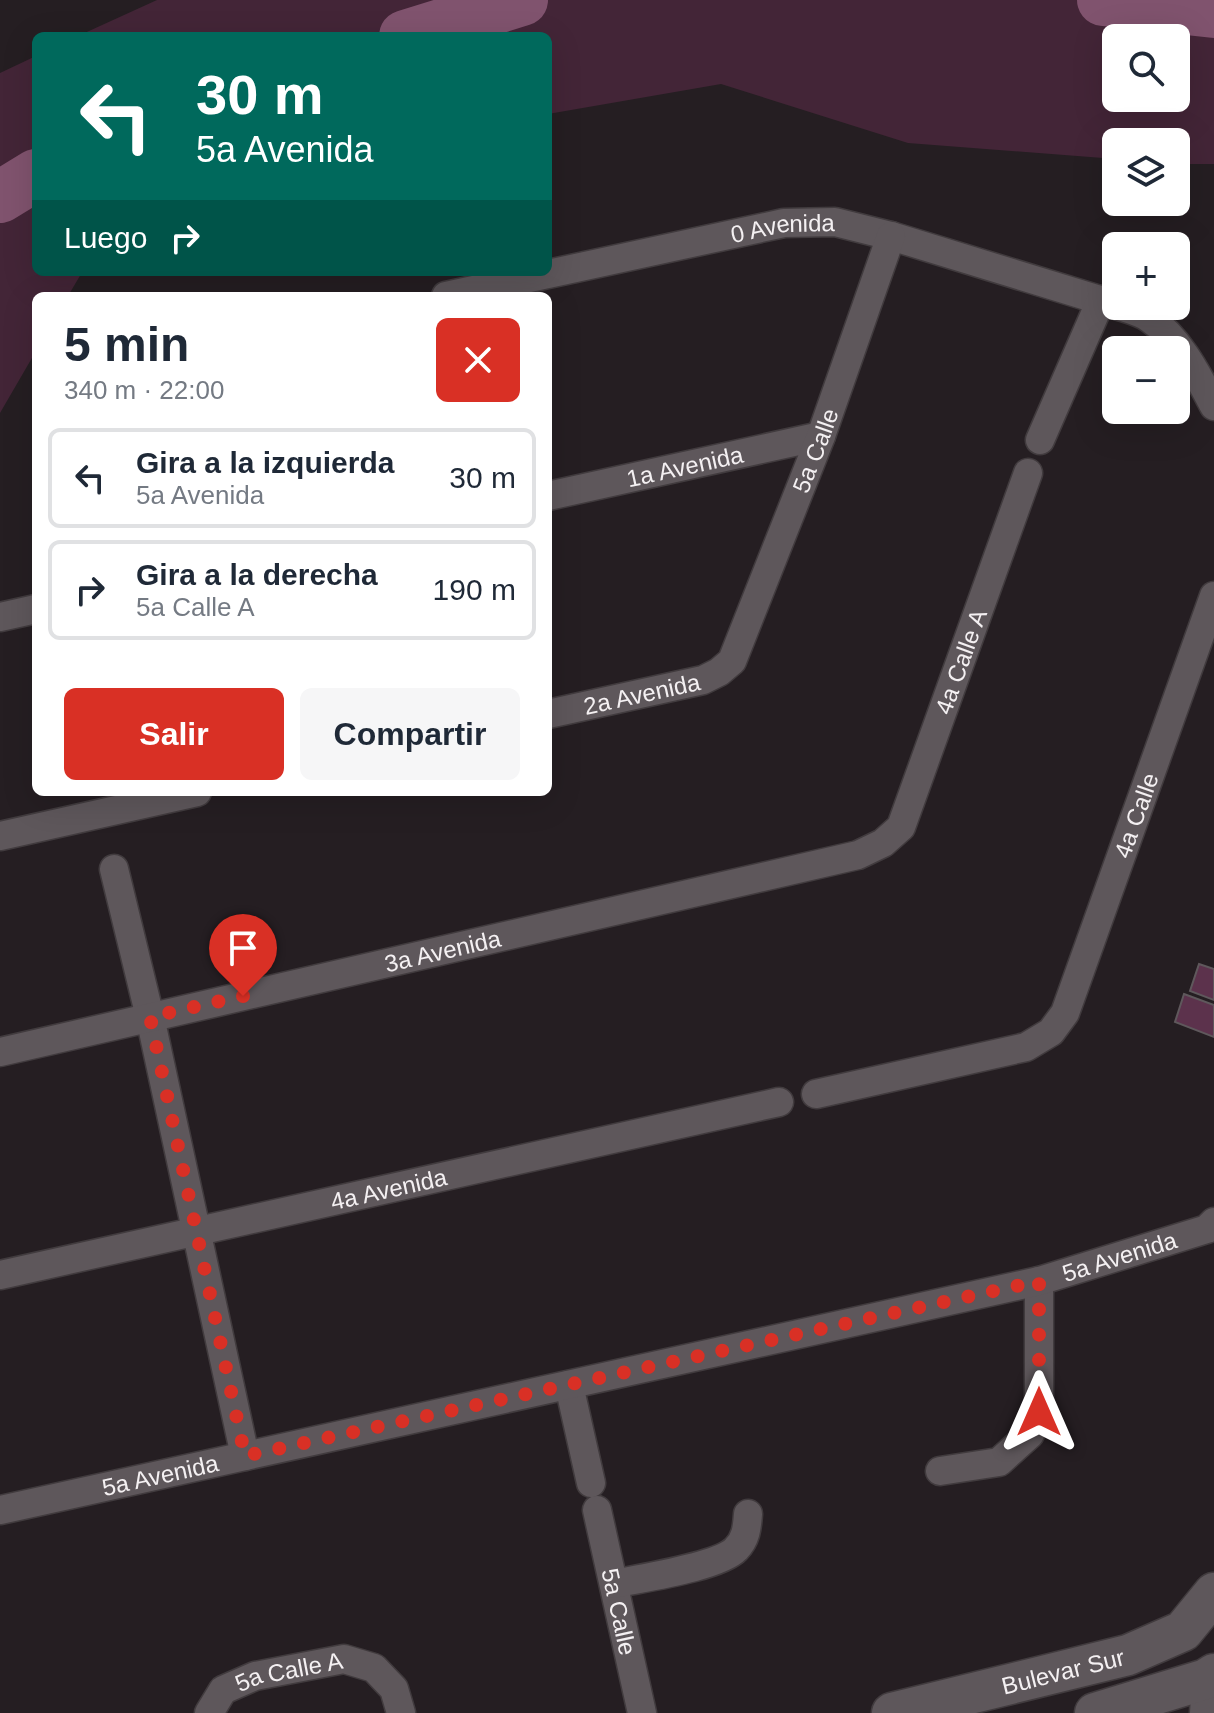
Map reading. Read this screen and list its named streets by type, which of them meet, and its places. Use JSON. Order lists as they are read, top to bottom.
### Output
{
  "streets": {
    "main road": ["Bulevar Sur"],
    "street": [
      "0 Avenida",
      "5a Calle",
      "1a Avenida",
      "4a Calle A",
      "2a Avenida",
      "4a Calle",
      "3a Avenida",
      "4a Avenida",
      "5a Avenida",
      "5a Calle A"
    ]
  },
  "crossings": [
    ["0 Avenida", "5a Calle"],
    ["5a Calle", "1a Avenida"],
    ["5a Calle", "2a Avenida"],
    ["4a Calle A", "3a Avenida"]
  ],
  "page": {
    "map_buttons": ["+", "−"],
    "turn": ["30 m", "5a Avenida"],
    "then": "Luego",
    "heading": ["5 min", "340 m · 22:00"],
    "list": [
      {
        "name": "Gira a la izquierda",
        "note": "5a Avenida",
        "value": "30 m"
      },
      {
        "name": "Gira a la derecha",
        "note": "5a Calle A",
        "value": "190 m"
      }
    ],
    "buttons": ["Salir", "Compartir"]
  }
}
